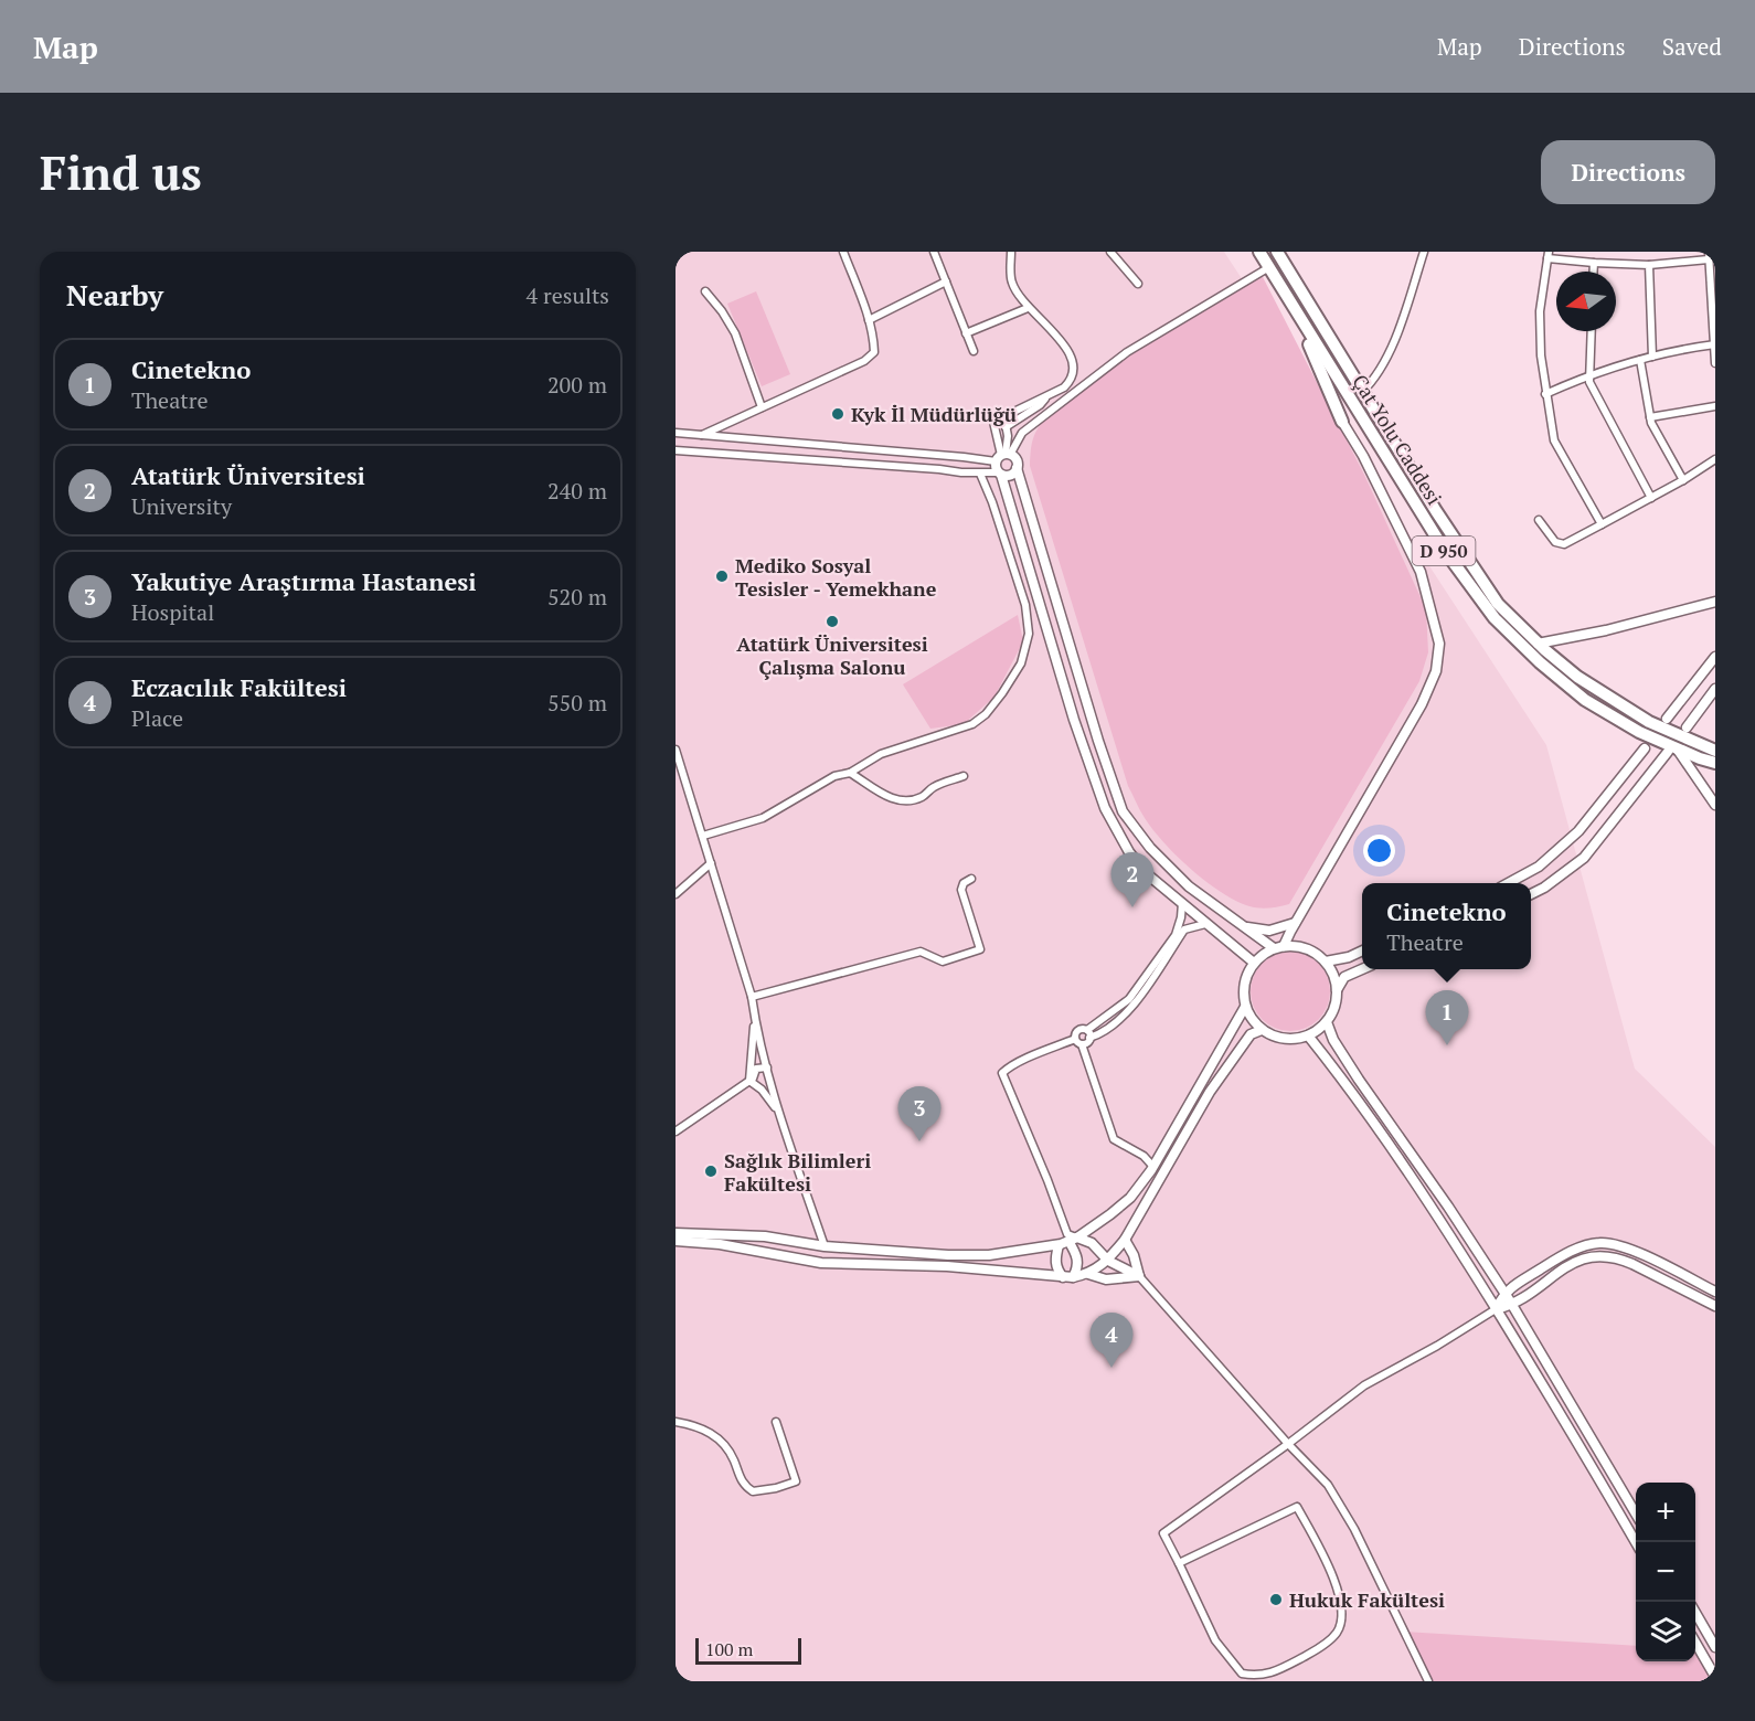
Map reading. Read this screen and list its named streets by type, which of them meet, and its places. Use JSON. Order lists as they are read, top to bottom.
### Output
{
  "streets": {
    "highway": ["Çat Yolu Caddesi", "D 950"]
  },
  "places": [
    "Kyk İl Müdürlüğü",
    "Mediko Sosyal Tesisler - Yemekhane",
    "Atatürk Üniversitesi Çalışma Salonu",
    "Sağlık Bilimleri Fakültesi",
    "Hukuk Fakültesi"
  ],
  "scale_bar": "100 m",
  "north": "left",
  "page": {
    "header": "Map",
    "nav": ["Map", "Directions", "Saved"],
    "buttons": "Directions",
    "title": "Find us",
    "heading": ["Nearby", "4 results"],
    "list": [
      {
        "mark": "1",
        "name": "Cinetekno",
        "note": "Theatre",
        "value": "200 m"
      },
      {
        "mark": "2",
        "name": "Atatürk Üniversitesi",
        "note": "University",
        "value": "240 m"
      },
      {
        "mark": "3",
        "name": "Yakutiye Araştırma Hastanesi",
        "note": "Hospital",
        "value": "520 m"
      },
      {
        "mark": "4",
        "name": "Eczacılık Fakültesi",
        "note": "Place",
        "value": "550 m"
      }
    ],
    "pins": [
      "2",
      "1",
      "3",
      "4"
    ],
    "popup": ["Cinetekno", "Theatre"],
    "map_buttons": ["+", "−"],
    "scale": "100 m"
  }
}
